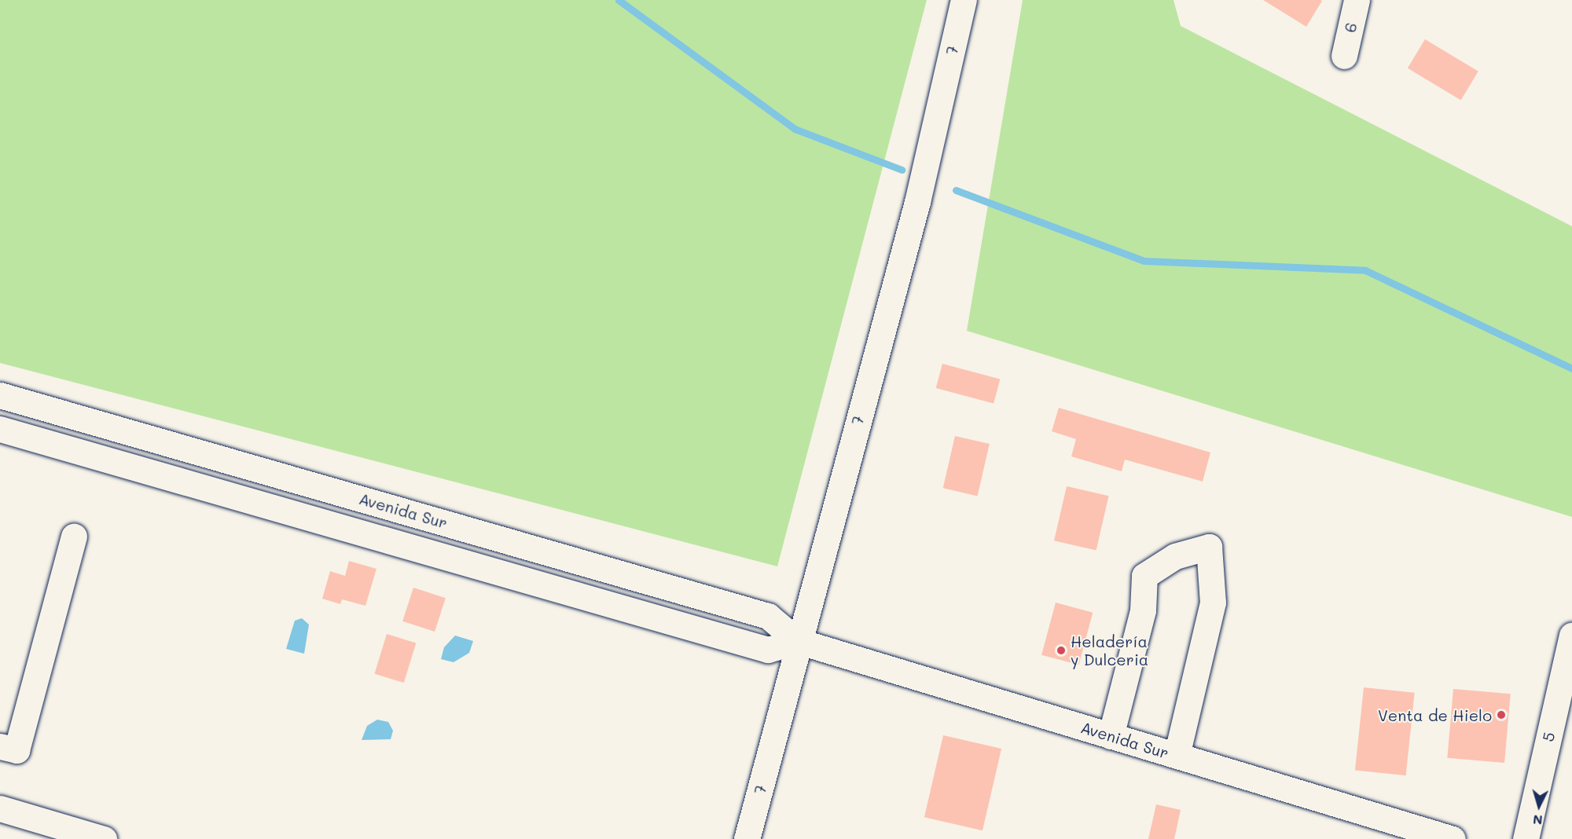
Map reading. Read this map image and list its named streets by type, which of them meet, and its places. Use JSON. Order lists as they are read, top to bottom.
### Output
{
  "streets": {
    "street": [
      "6",
      "7",
      "Avenida Sur",
      "5"
    ]
  },
  "crossings": [
    ["7", "Avenida Sur"]
  ],
  "places": ["Heladería y Dulceria", "Venta de Hielo"],
  "north": "bottom"
}
